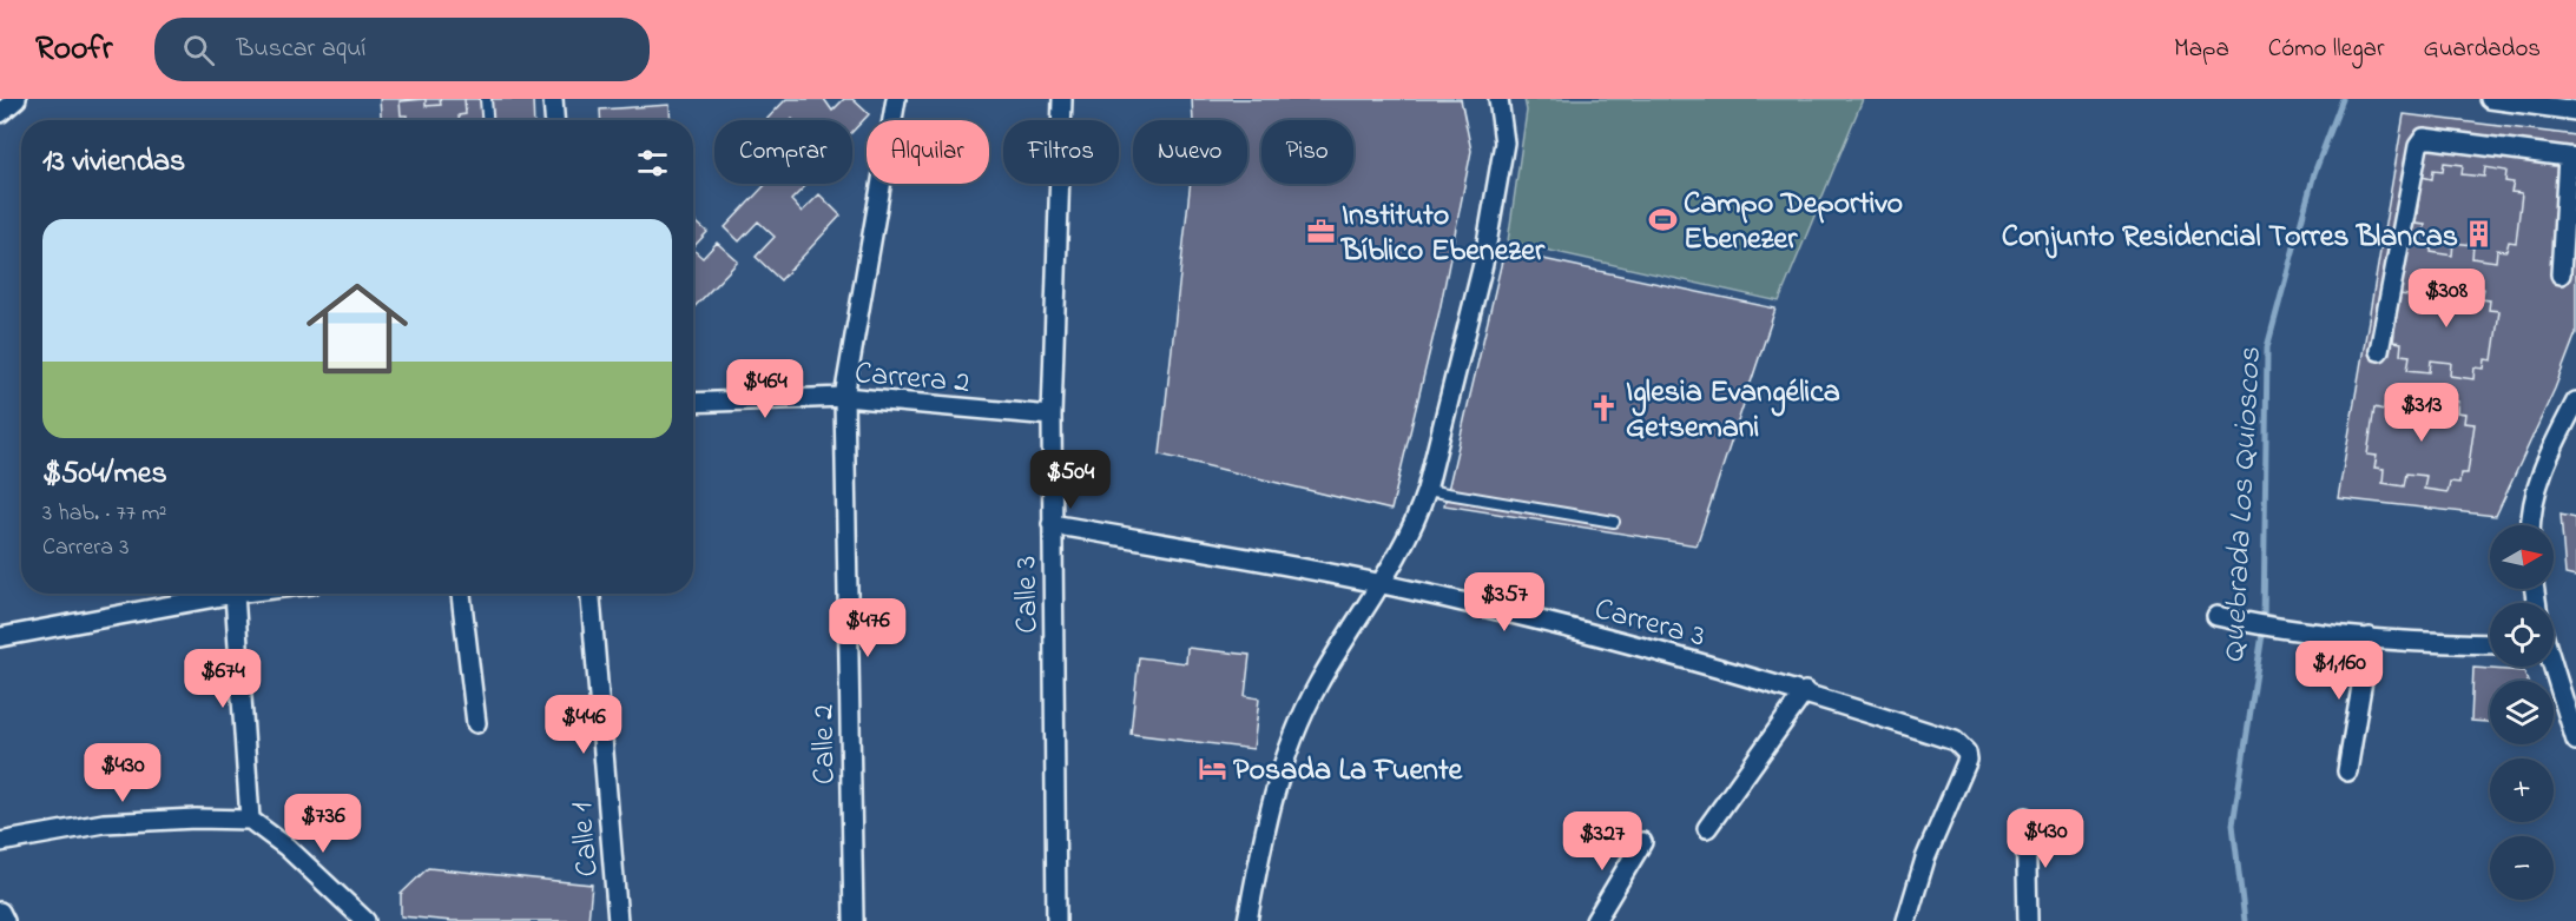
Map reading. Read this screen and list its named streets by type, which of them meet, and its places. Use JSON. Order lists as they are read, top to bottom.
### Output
{
  "streets": {
    "street": [
      "Carrera 2",
      "Calle 3",
      "Carrera 3",
      "Calle 2",
      "Calle 1"
    ]
  },
  "crossings": [
    ["Carrera 2", "Calle 3"],
    ["Carrera 2", "Calle 2"],
    ["Calle 3", "Carrera 3"]
  ],
  "water": ["Quebrada Los Quioscos"],
  "places": {
    "sports": ["Campo Deportivo Ebenezer"],
    "office": ["Instituto Bíblico Ebenezer"],
    "building": ["Conjunto Residencial Torres Blancas"],
    "church": ["Iglesia Evangélica Getsemani"],
    "hotel": ["Posada La Fuente"]
  },
  "north": "right",
  "page": {
    "header": "Roofr",
    "search": "Buscar aquí",
    "nav": ["Mapa", "Cómo llegar", "Guardados"],
    "chip": [
      "Comprar",
      "Alquilar",
      "Filtros",
      "Nuevo",
      "Piso"
    ],
    "heading": "13 viviendas",
    "list": [
      {
        "name": "$504/mes",
        "note": "3 hab. · 77 m² · Carrera 3"
      }
    ],
    "price": [
      "$308",
      "$464",
      "$313",
      "$504",
      "$357",
      "$476",
      "$1,160",
      "$674",
      "$446",
      "$430",
      "$736",
      "$430",
      "$327"
    ],
    "map_buttons": ["+", "−"]
  }
}
